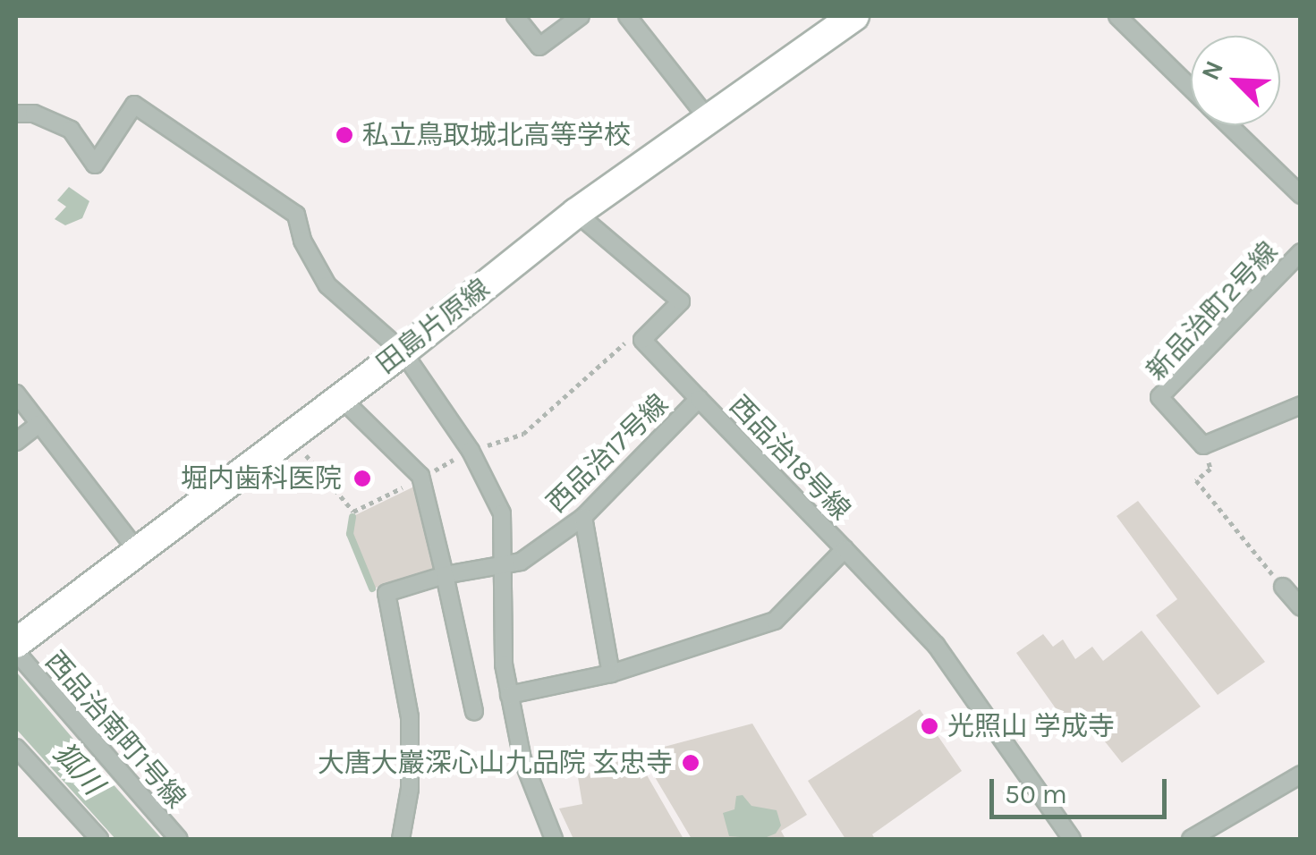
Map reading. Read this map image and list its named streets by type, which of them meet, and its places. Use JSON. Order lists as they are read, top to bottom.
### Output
{
  "streets": {
    "main road": ["田島片原線"],
    "street": [
      "新品治町2号線",
      "西品治17号線",
      "西品治18号線",
      "西品治南町1号線"
    ]
  },
  "crossings": [
    ["田島片原線", "西品治17号線"],
    ["西品治17号線", "西品治18号線"]
  ],
  "water": ["狐川"],
  "places": [
    "私立鳥取城北高等学校",
    "堀内歯科医院",
    "光照山 学成寺",
    "大唐大巖深心山九品院 玄忠寺"
  ],
  "scale_bar": "50 m",
  "north": "top left"
}
